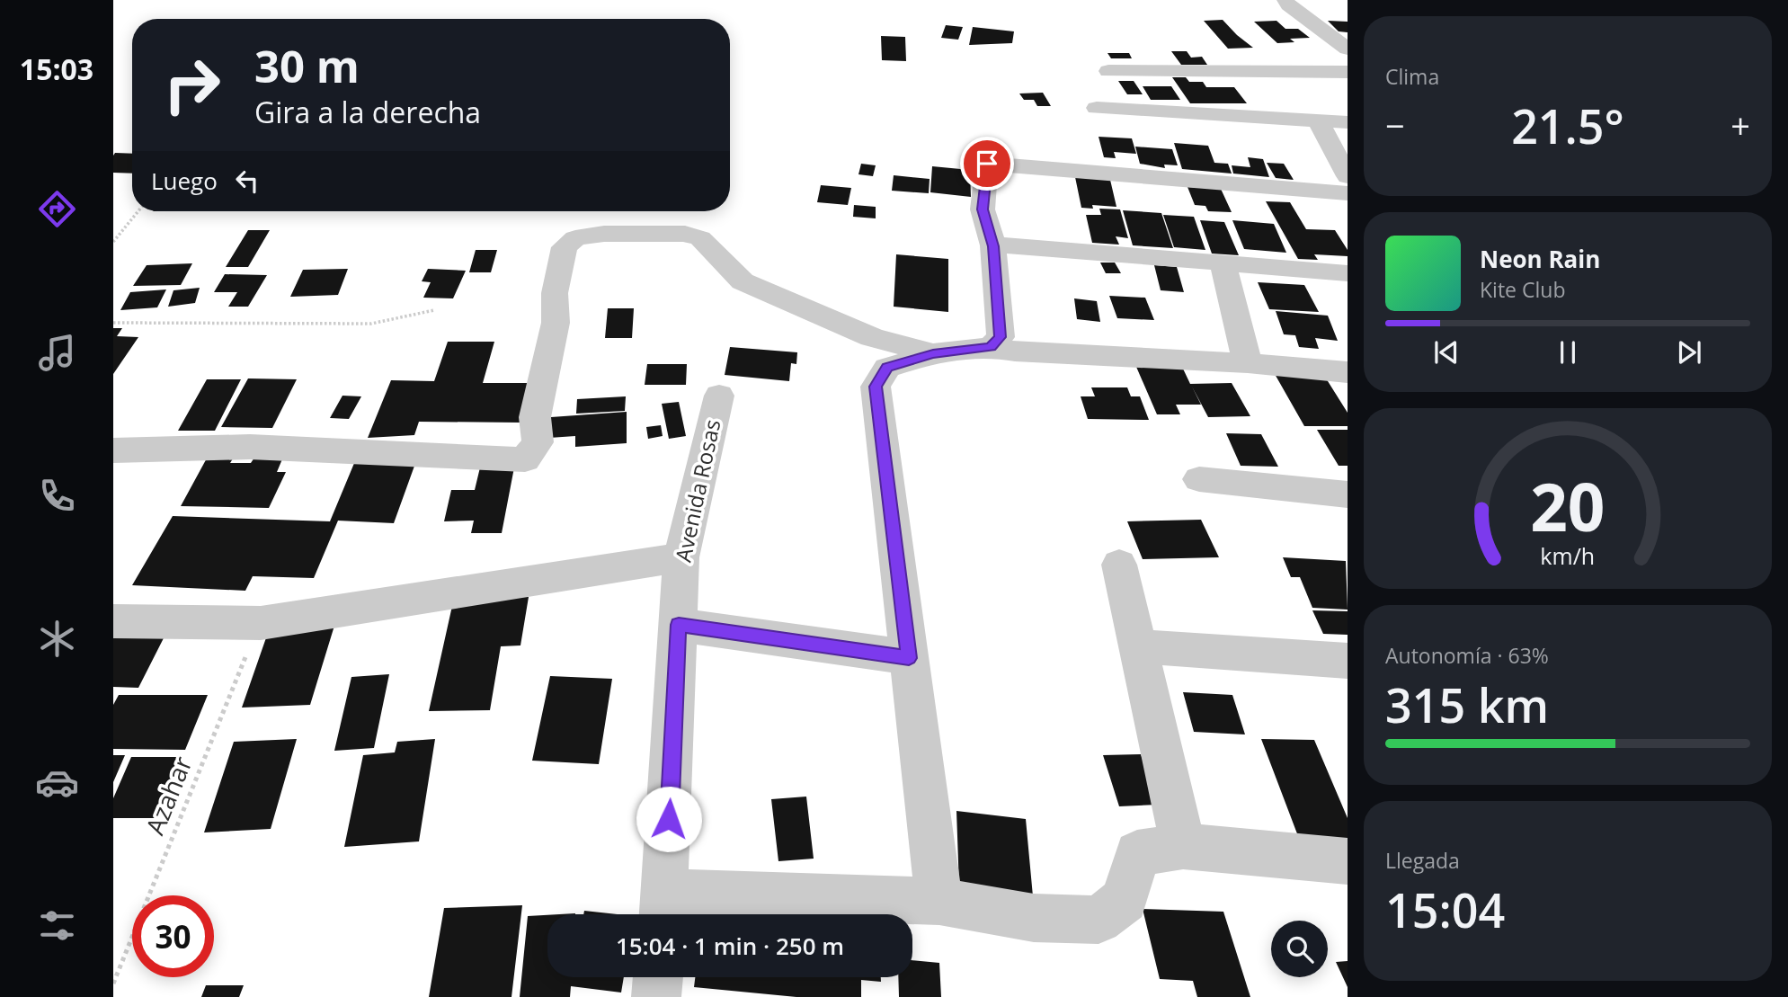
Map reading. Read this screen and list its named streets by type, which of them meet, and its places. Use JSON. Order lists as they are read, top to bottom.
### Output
{
  "streets": {
    "street": ["Avenida Rosas"],
    "path": ["Azahar"]
  },
  "page": {
    "tabs": "15:03",
    "tile": [
      "Clima",
      ["Autonomía · 63%", "315 km"],
      ["Llegada", "15:04"]
    ],
    "turn": ["30 m", "Gira a la derecha"],
    "heat": ["−", "21.5°", "+"],
    "then": "Luego",
    "song": ["Neon Rain", "Kite Club"],
    "limit": "30",
    "trip": "15:04 · 1 min · 250 m",
    "gauge": ["20", "km/h"]
  }
}
